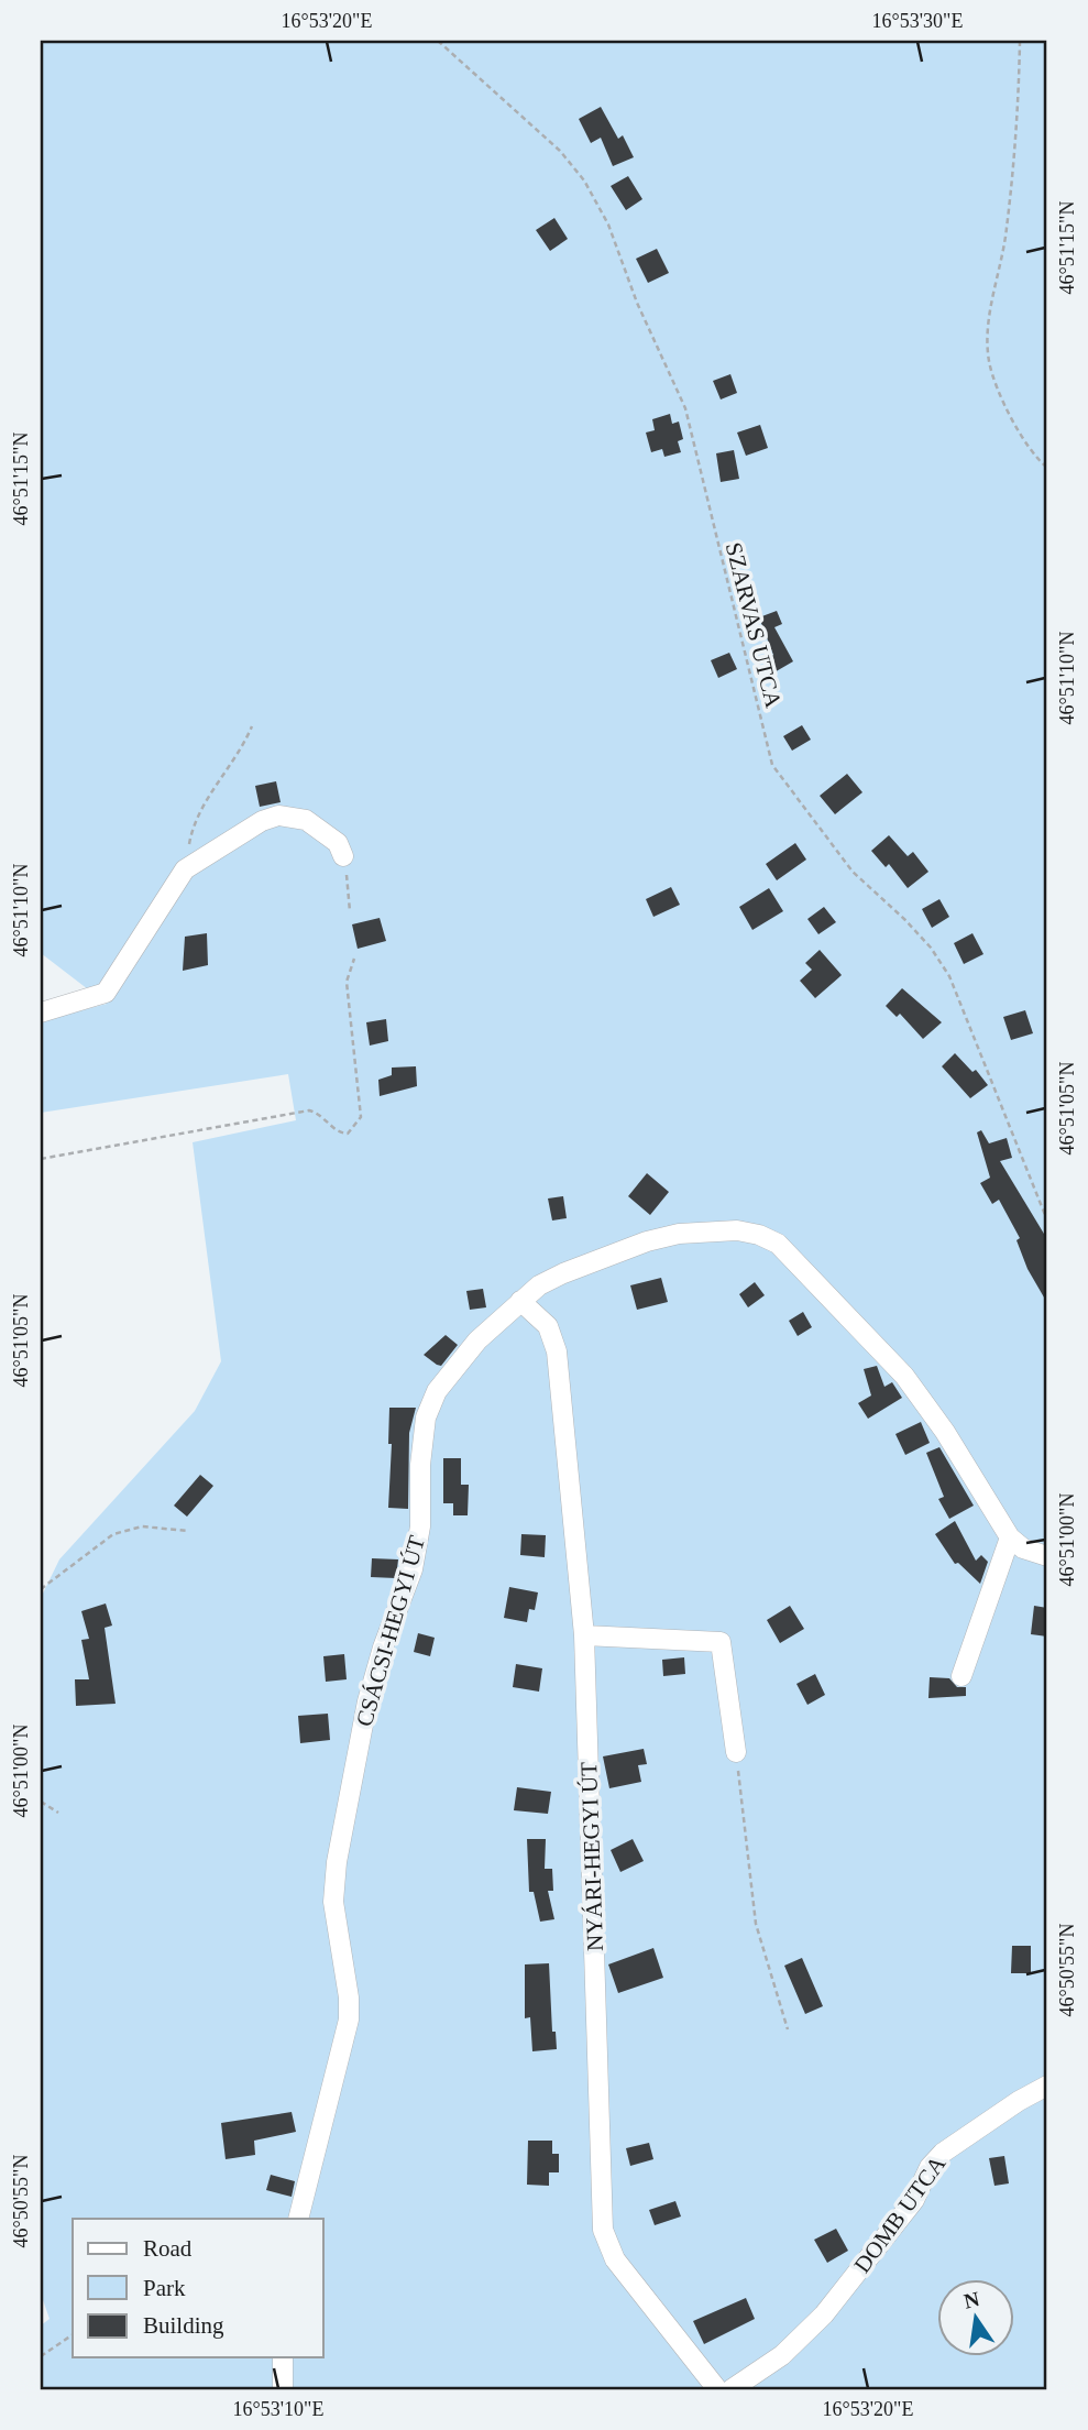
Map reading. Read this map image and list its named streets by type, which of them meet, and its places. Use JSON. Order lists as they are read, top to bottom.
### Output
{
  "streets": {
    "street": ["CSÁCSI-HEGYI ÚT", "NYÁRI-HEGYI ÚT", "DOMB UTCA"],
    "path": ["SZARVAS UTCA"]
  },
  "crossings": [
    ["CSÁCSI-HEGYI ÚT", "NYÁRI-HEGYI ÚT"]
  ],
  "legend": ["Road", "Park", "Building"],
  "north": "top",
  "coordinates": [
    "16°53'20\"E",
    "16°53'30\"E",
    "46°51'15\"N",
    "46°51'10\"N",
    "46°51'05\"N",
    "46°51'00\"N",
    "46°50'55\"N",
    "16°53'10\"E"
  ]
}
